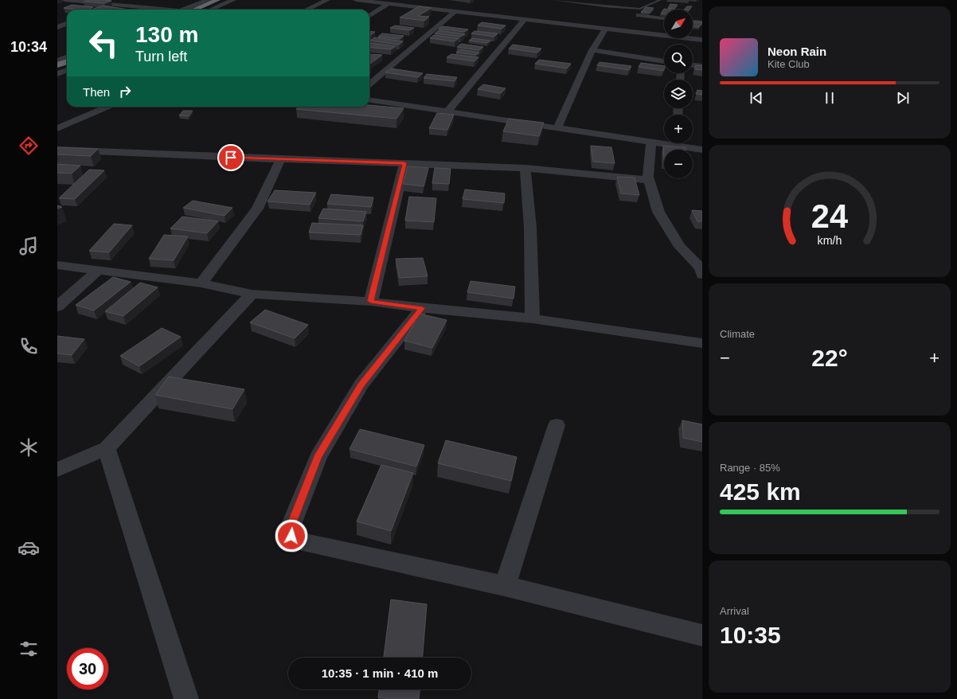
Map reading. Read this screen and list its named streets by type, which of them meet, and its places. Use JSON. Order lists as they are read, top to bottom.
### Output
{
  "north": "top right",
  "page": {
    "tabs": "10:34",
    "map_buttons": ["+", "−"],
    "turn": ["130 m", "Turn left"],
    "song": ["Neon Rain", "Kite Club"],
    "then": "Then",
    "tile": [
      "Climate",
      ["Range · 85%", "425 km"],
      ["Arrival", "10:35"]
    ],
    "heat": ["−", "22°", "+"],
    "limit": "30",
    "trip": "10:35 · 1 min · 410 m",
    "gauge": ["24", "km/h"]
  }
}
